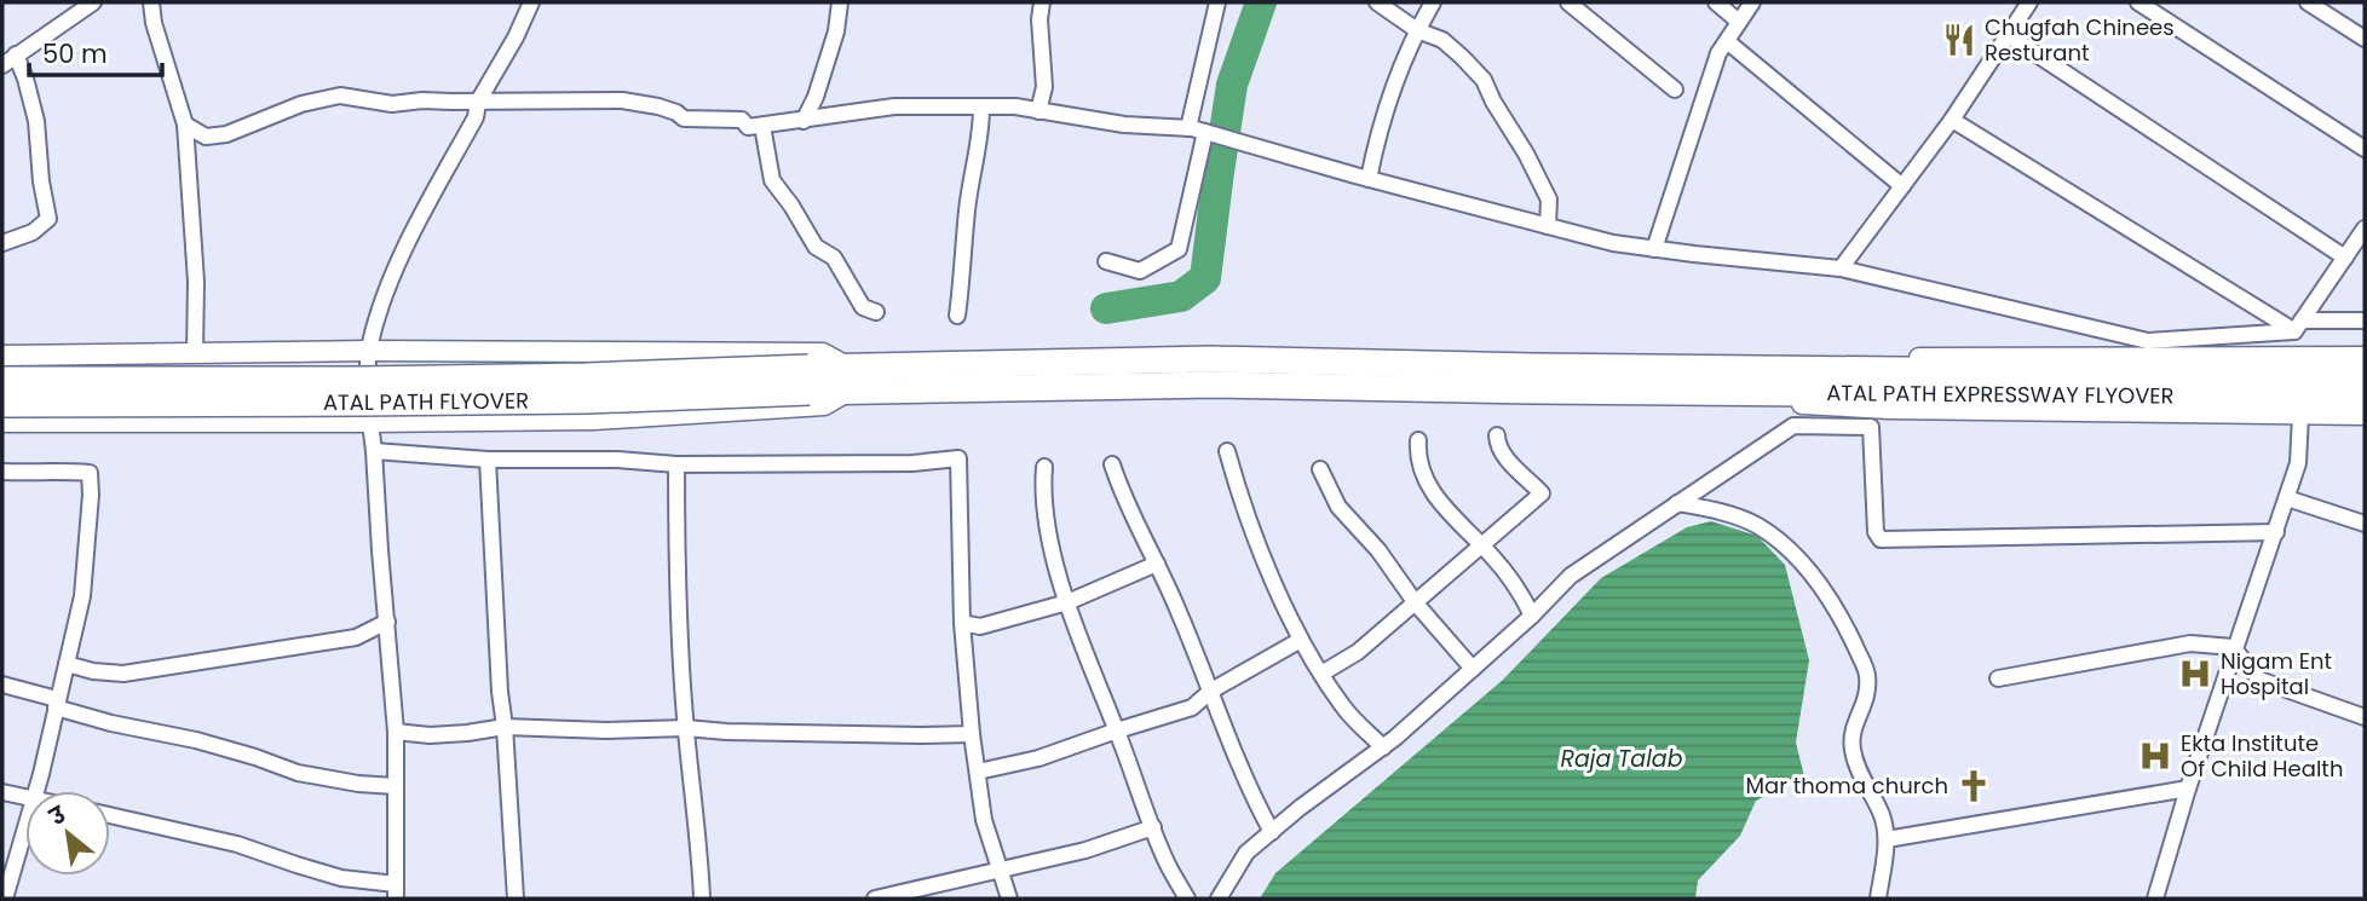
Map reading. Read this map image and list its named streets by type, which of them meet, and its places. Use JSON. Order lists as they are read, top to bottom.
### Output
{
  "streets": {
    "highway": ["ATAL PATH EXPRESSWAY FLYOVER", "ATAL PATH FLYOVER"]
  },
  "crossings": [
    ["ATAL PATH EXPRESSWAY FLYOVER", "ATAL PATH FLYOVER"]
  ],
  "water": ["Raja Talab"],
  "places": {
    "restaurant": ["Chugfah Chinees Resturant"],
    "hospital": ["Nigam Ent Hospital", "Ekta Institute Of Child Health"],
    "church": ["Mar thoma church"]
  },
  "scale_bar": "50 m",
  "north": "top left"
}
